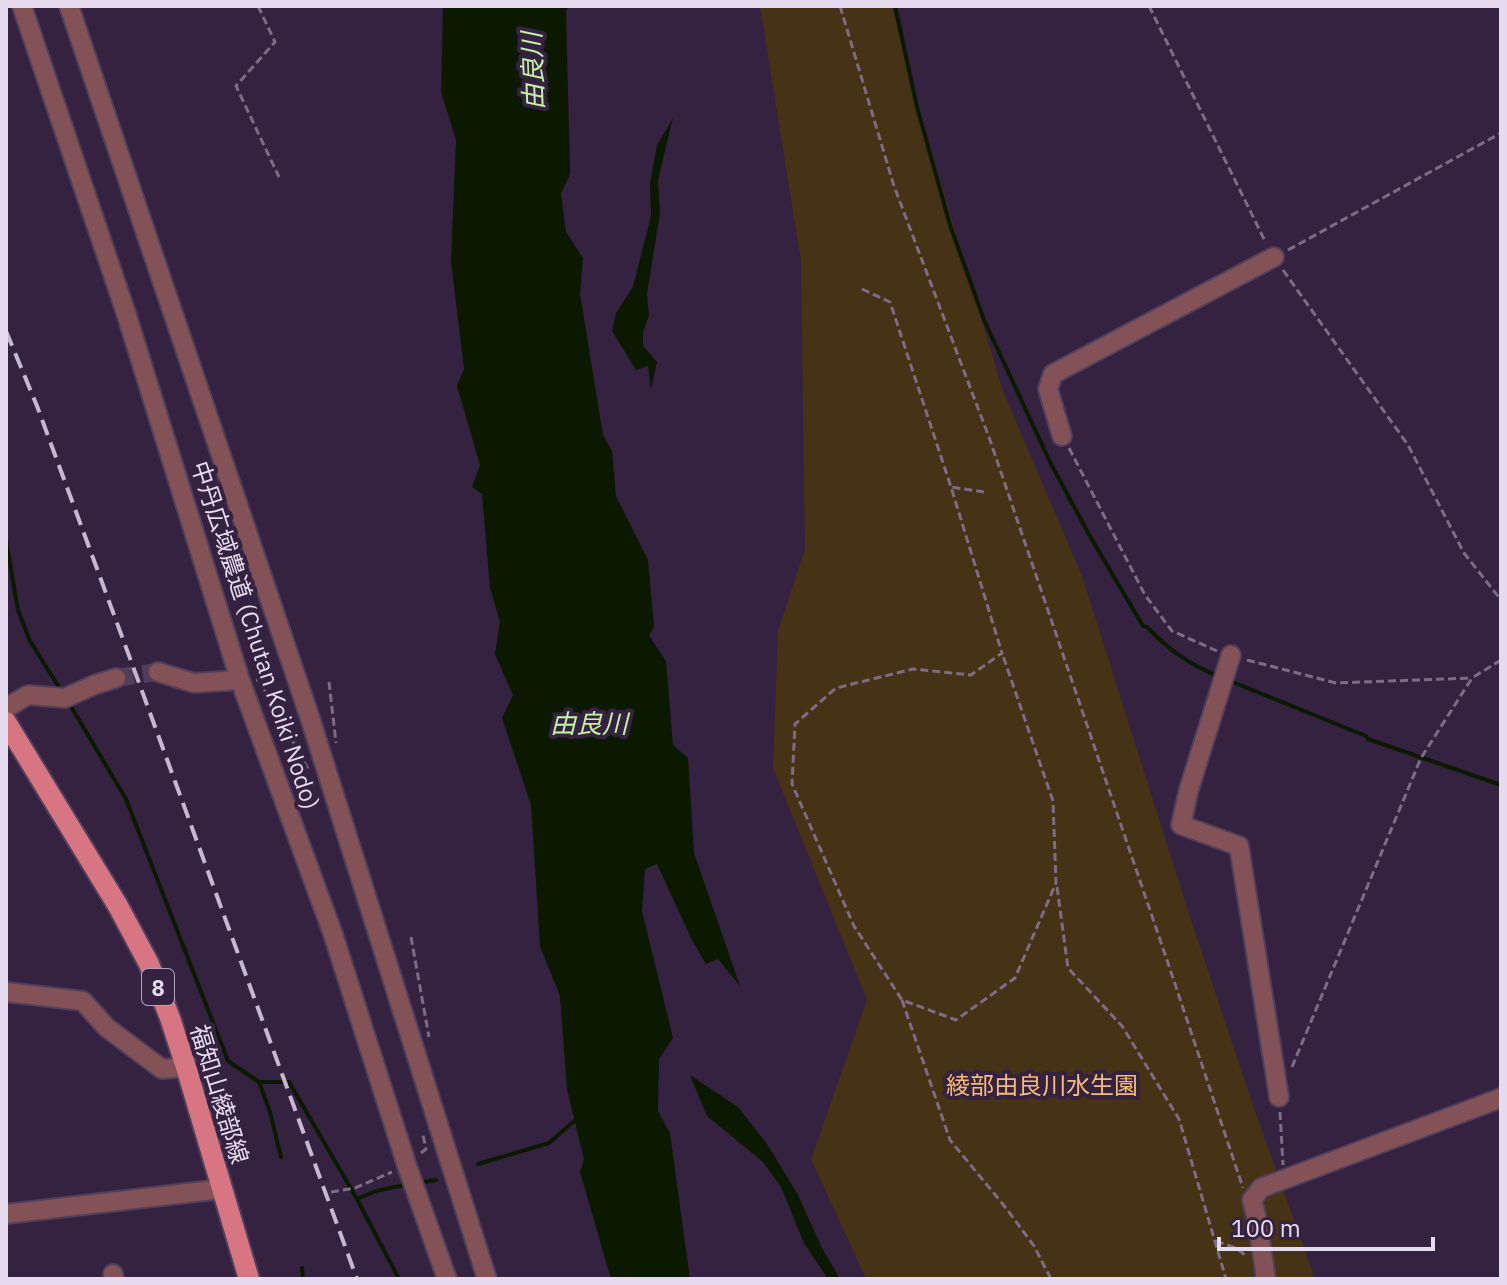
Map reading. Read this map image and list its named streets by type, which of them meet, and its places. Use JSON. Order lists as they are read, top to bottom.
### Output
{
  "streets": {
    "main road": ["8", "福知山綾部線"],
    "street": ["中丹広域農道 (Chutan Koiki Nodo)"]
  },
  "water": ["由良川"],
  "parks": ["綾部由良川水生園"],
  "scale_bar": "100 m"
}
